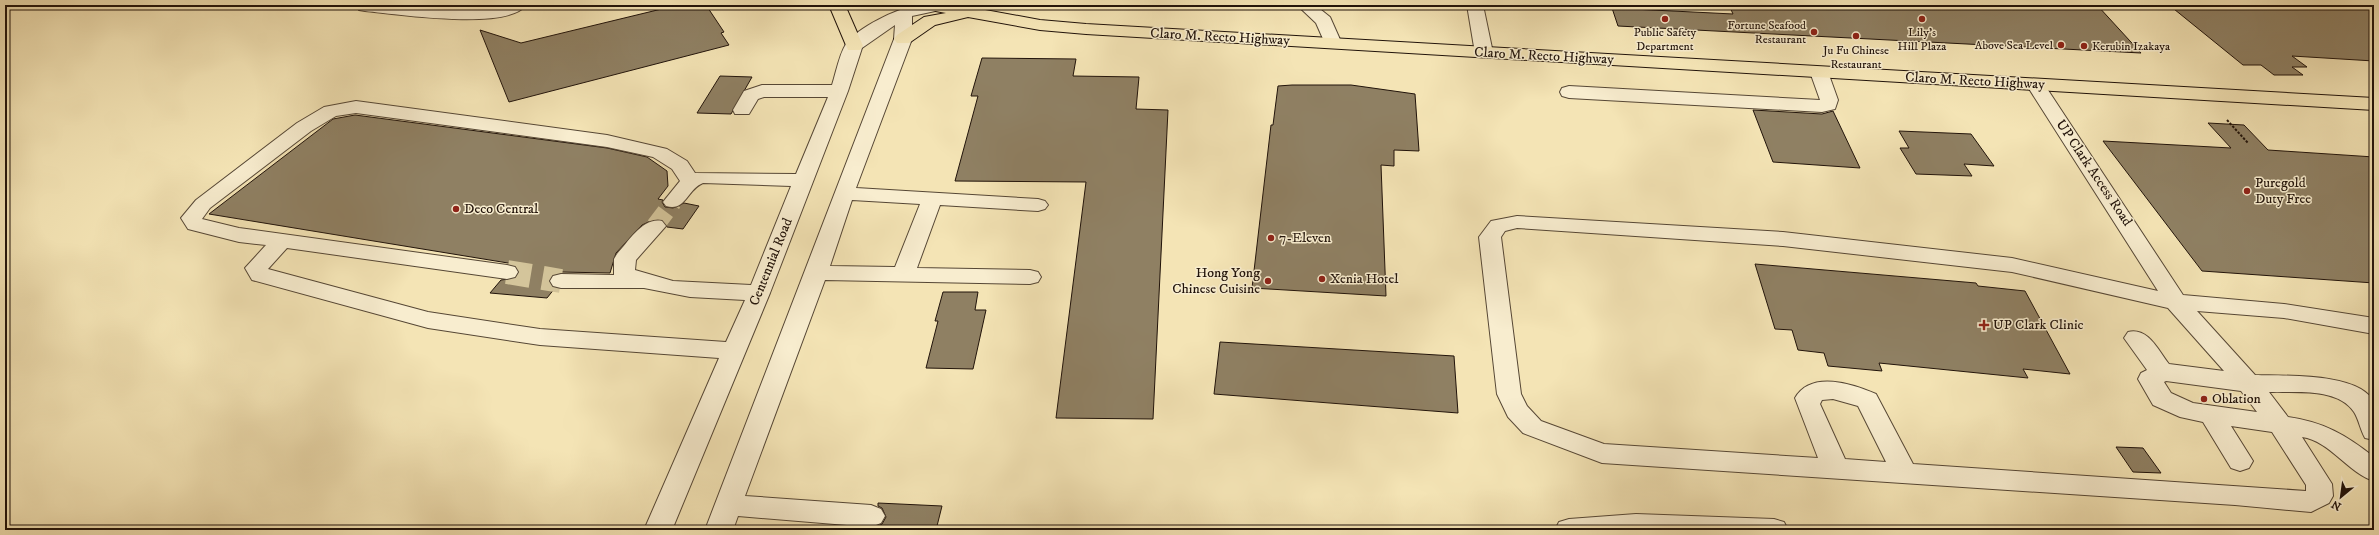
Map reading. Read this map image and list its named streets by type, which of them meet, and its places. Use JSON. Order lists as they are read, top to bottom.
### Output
{
  "streets": {
    "main road": ["Claro M. Recto Highway"],
    "street": ["UP Clark Access Road", "Centennial Road"]
  },
  "crossings": [
    ["Claro M. Recto Highway", "UP Clark Access Road"]
  ],
  "places": {
    "other": [
      "Public Safety Department",
      "Lily's Hill Plaza",
      "Fortune Seafood Restaurant",
      "Ju Fu Chinese Restaurant",
      "Above Sea Level",
      "Kerubin Izakaya",
      "Puregold Duty Free",
      "Deco Central",
      "7-Eleven",
      "Xenia Hotel",
      "Hong Yong Chinese Cuisine",
      "Oblation"
    ],
    "health": ["UP Clark Clinic"]
  },
  "north": "bottom left"
}
